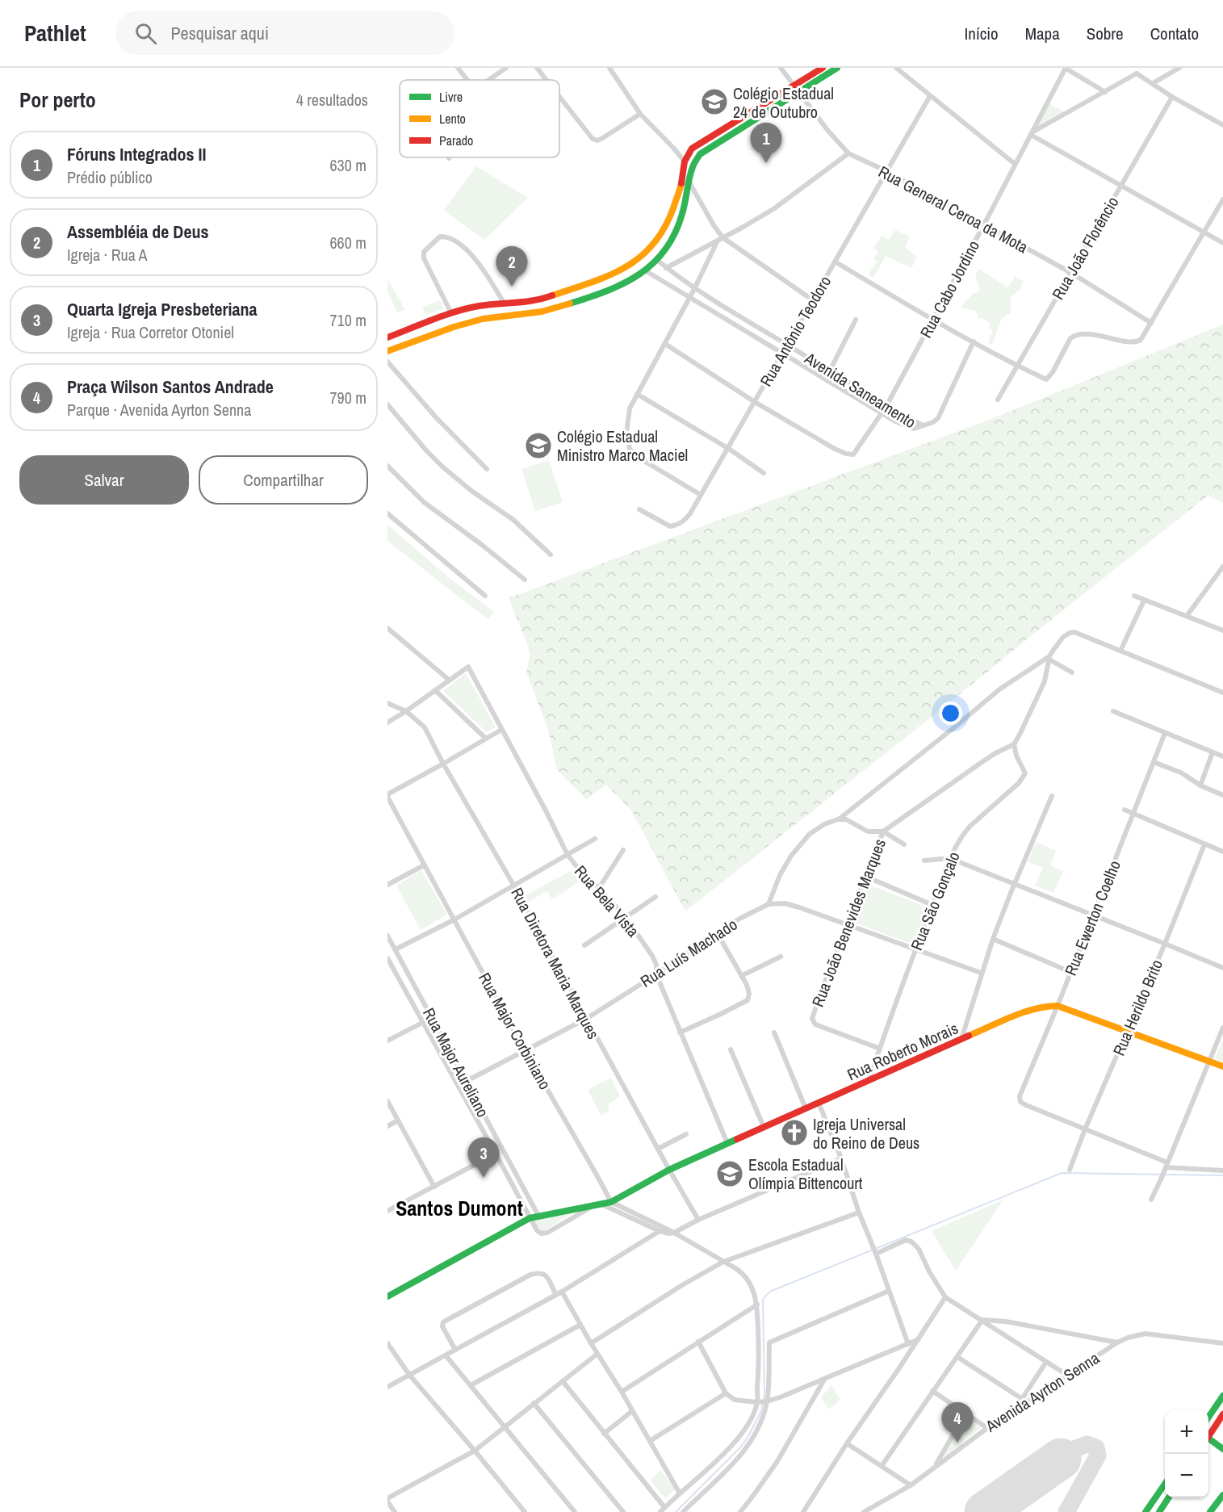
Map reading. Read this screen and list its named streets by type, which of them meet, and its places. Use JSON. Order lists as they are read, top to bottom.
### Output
{
  "streets": {
    "main road": ["Rua Roberto Morais"],
    "street": [
      "Rua General Ceroa da Mota",
      "Rua João Florêncio",
      "Rua Cabo Jordino",
      "Rua Antônio Teodoro",
      "Avenida Saneamento",
      "Rua Bela Vista",
      "Rua São Gonçalo",
      "Rua Ewerton Coelho",
      "Rua João Benevides Marques",
      "Rua Luís Machado",
      "Rua Diretora Maria Marques",
      "Rua Herildo Brito",
      "Rua Major Corbiniano",
      "Rua Major Aureliano",
      "Avenida Ayrton Senna"
    ]
  },
  "crossings": [
    ["Rua General Ceroa da Mota", "Rua João Florêncio"],
    ["Rua General Ceroa da Mota", "Rua Cabo Jordino"],
    ["Rua General Ceroa da Mota", "Rua Antônio Teodoro"],
    ["Rua Cabo Jordino", "Rua Antônio Teodoro"],
    ["Rua Cabo Jordino", "Avenida Saneamento"],
    ["Rua Antônio Teodoro", "Avenida Saneamento"],
    ["Rua Bela Vista", "Rua Luís Machado"],
    ["Rua Bela Vista", "Rua Roberto Morais"],
    ["Rua São Gonçalo", "Rua João Benevides Marques"],
    ["Rua São Gonçalo", "Rua Roberto Morais"],
    ["Rua Ewerton Coelho", "Rua Herildo Brito"],
    ["Rua Ewerton Coelho", "Rua Roberto Morais"],
    ["Rua Luís Machado", "Rua Diretora Maria Marques"],
    ["Rua Luís Machado", "Rua Major Corbiniano"],
    ["Rua Luís Machado", "Rua Major Aureliano"],
    ["Rua Diretora Maria Marques", "Rua Roberto Morais"],
    ["Rua Herildo Brito", "Rua Roberto Morais"],
    ["Rua Major Corbiniano", "Rua Roberto Morais"],
    ["Rua Roberto Morais", "Rua Major Aureliano"]
  ],
  "districts": ["Santos Dumont"],
  "places": {
    "school or university": ["Colégio Estadual 24 de Outubro", "Colégio Estadual Ministro Marco Maciel", "Escola Estadual Olímpia Bittencourt"],
    "church": ["Igreja Universal do Reino de Deus"]
  },
  "legend": ["Livre", "Lento", "Parado"],
  "page": {
    "header": "Pathlet",
    "search": "Pesquisar aqui",
    "nav": [
      "Início",
      "Mapa",
      "Sobre",
      "Contato"
    ],
    "heading": ["Por perto", "4 resultados"],
    "pins": [
      "1",
      "2",
      "3",
      "4"
    ],
    "list": [
      {
        "mark": "1",
        "name": "Fóruns Integrados II",
        "note": "Prédio público",
        "value": "630 m"
      },
      {
        "mark": "2",
        "name": "Assembléia de Deus",
        "note": "Igreja · Rua A",
        "value": "660 m"
      },
      {
        "mark": "3",
        "name": "Quarta Igreja Presbeteriana",
        "note": "Igreja · Rua Corretor Otoniel",
        "value": "710 m"
      },
      {
        "mark": "4",
        "name": "Praça Wilson Santos Andrade",
        "note": "Parque · Avenida Ayrton Senna",
        "value": "790 m"
      }
    ],
    "buttons": ["Salvar", "Compartilhar"],
    "map_buttons": ["+", "−"]
  }
}
